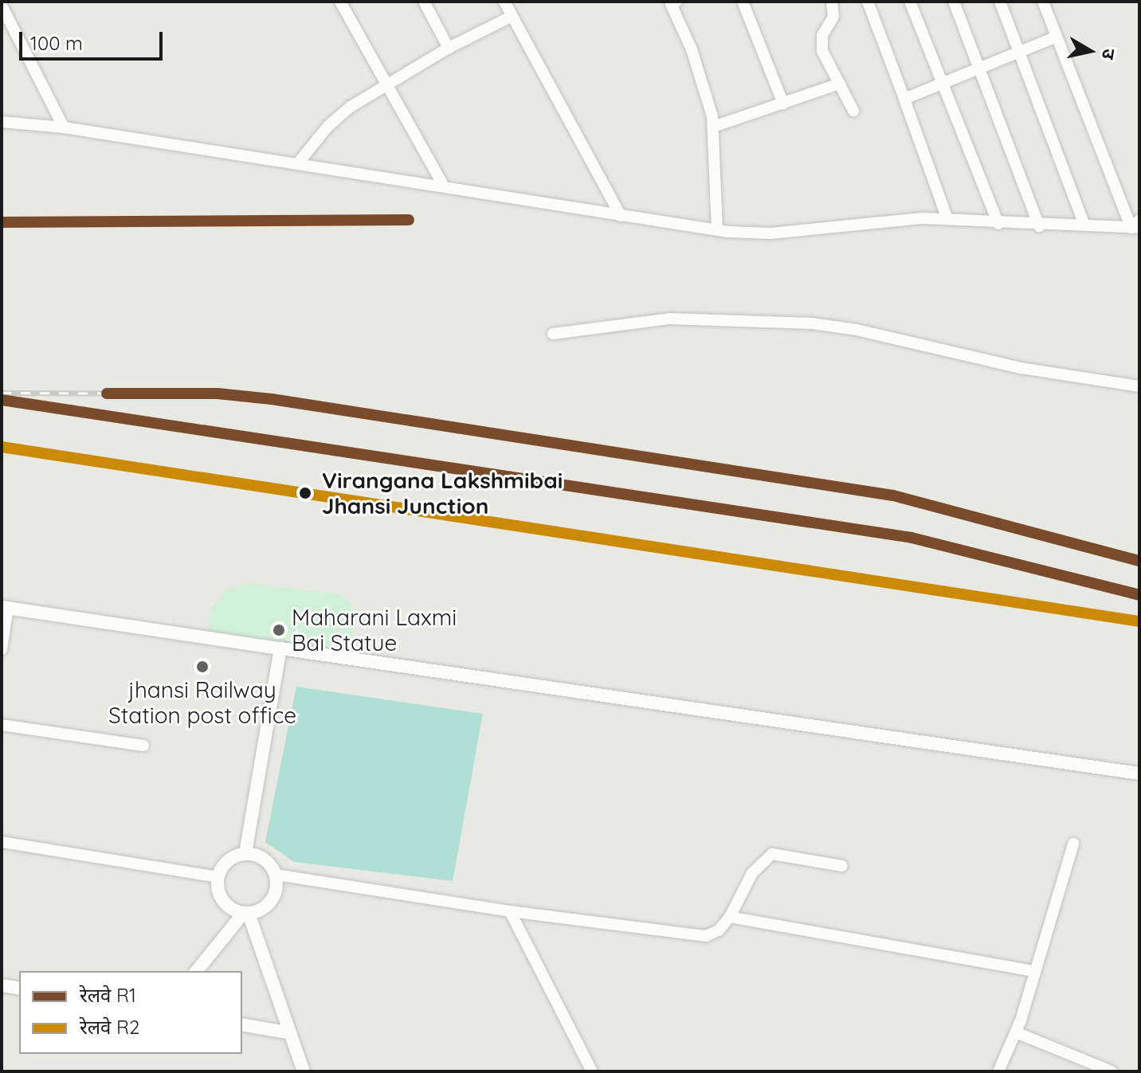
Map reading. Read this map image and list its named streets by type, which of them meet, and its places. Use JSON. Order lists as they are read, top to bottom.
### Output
{
  "places": ["Virangana Lakshmibai Jhansi Junction", "Maharani Laxmi Bai Statue", "jhansi Railway Station post office"],
  "lines": ["rail line R1", "rail line R2"],
  "legend": ["रेलवे R1", "रेलवे R2"],
  "scale_bar": "100 m",
  "north": "right"
}
